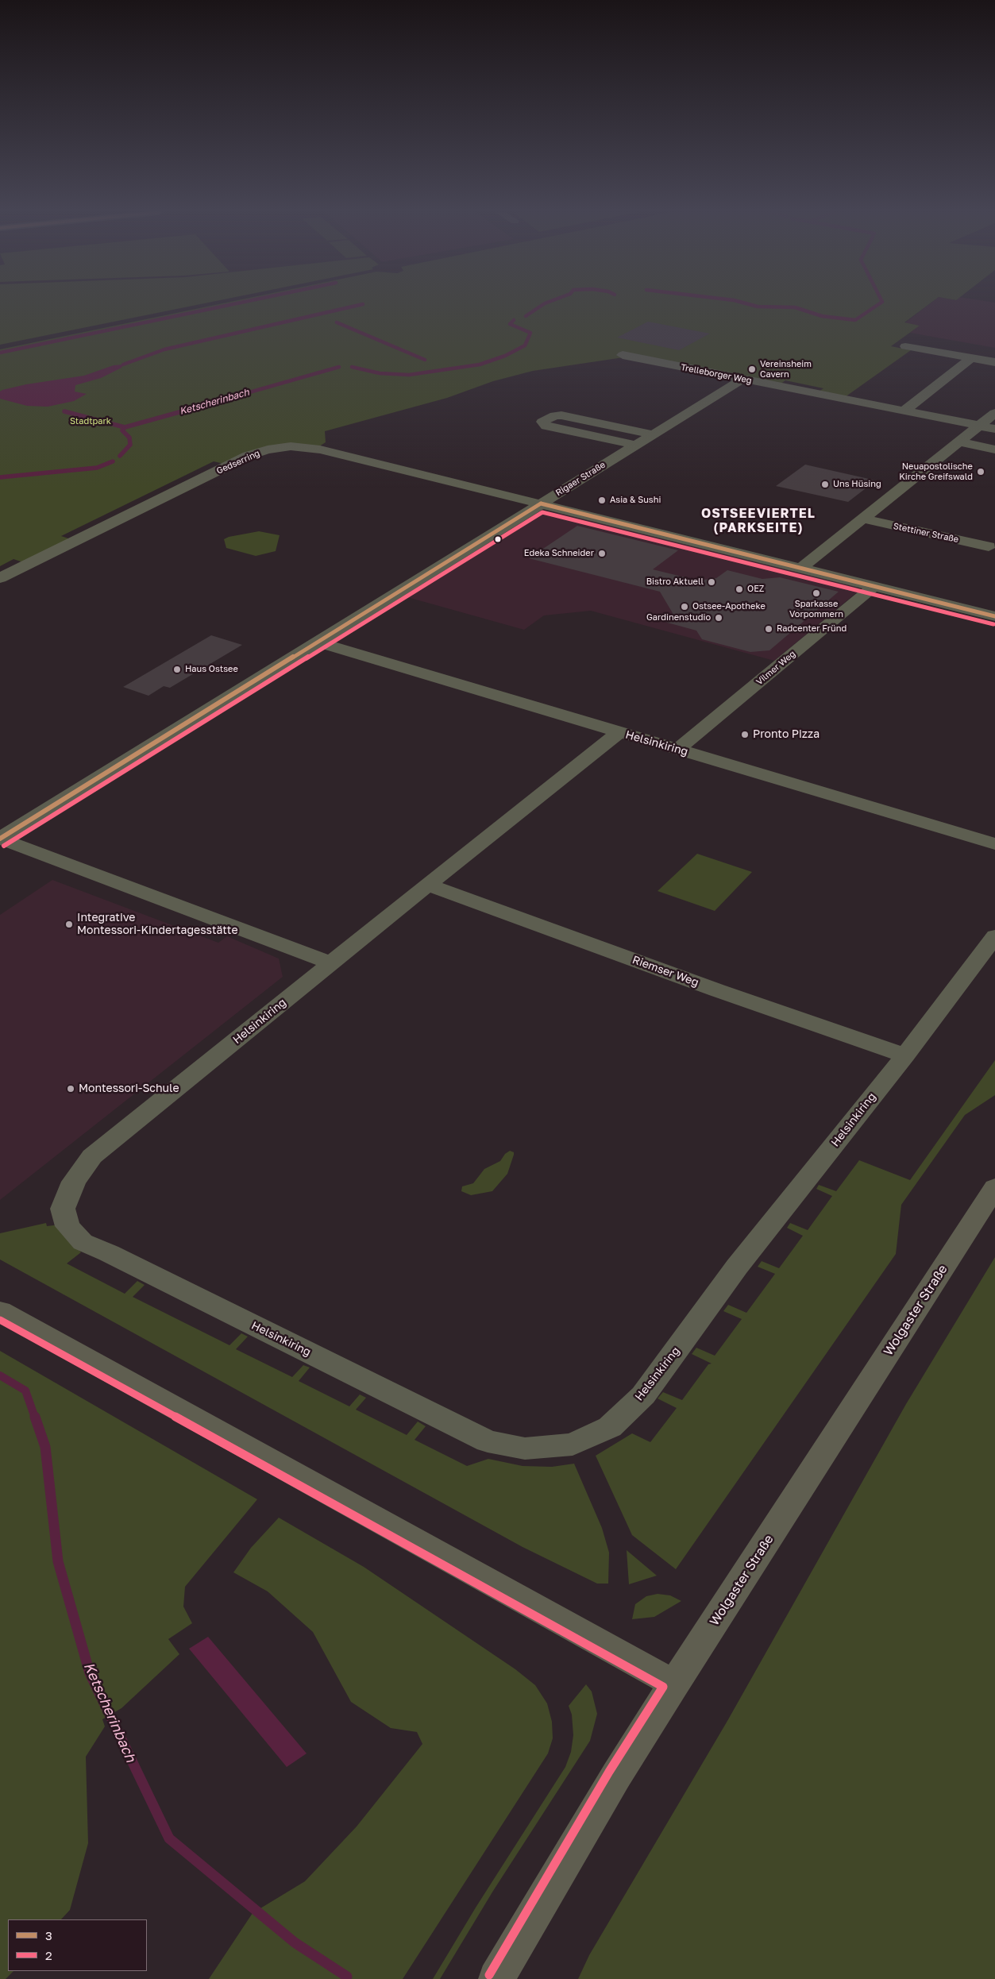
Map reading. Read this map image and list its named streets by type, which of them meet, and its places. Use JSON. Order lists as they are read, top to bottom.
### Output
{
  "streets": {
    "main road": ["Wolgaster Straße"],
    "street": [
      "Trelleborger Weg",
      "Gedserring",
      "Rigaer Straße",
      "Stettiner Straße",
      "Vilmer Weg",
      "Helsinkiring",
      "Riemser Weg"
    ]
  },
  "crossings": [
    ["Trelleborger Weg", "Rigaer Straße"],
    ["Gedserring", "Rigaer Straße"],
    ["Gedserring", "Vilmer Weg"],
    ["Rigaer Straße", "Helsinkiring"],
    ["Vilmer Weg", "Helsinkiring"],
    ["Helsinkiring", "Riemser Weg"]
  ],
  "districts": ["OSTSEEVIERTEL (PARKSEITE)"],
  "water": ["Ketscherinbach"],
  "parks": ["Stadtpark"],
  "places": [
    "Vereinsheim Cavern",
    "Neuapostolische Kirche Greifswald",
    "Uns Hüsing",
    "Asia & Sushi",
    "Edeka Schneider",
    "Bistro Aktuell",
    "OEZ",
    "Sparkasse Vorpommern",
    "Ostsee-Apotheke",
    "Gardinenstudio",
    "Radcenter Fründ",
    "Haus Ostsee",
    "Pronto Pizza",
    "Integrative Montessori-Kindertagesstätte",
    "Montessori-Schule"
  ],
  "lines": ["transit line 3", "transit line 2"],
  "legend": ["3", "2"]
}
